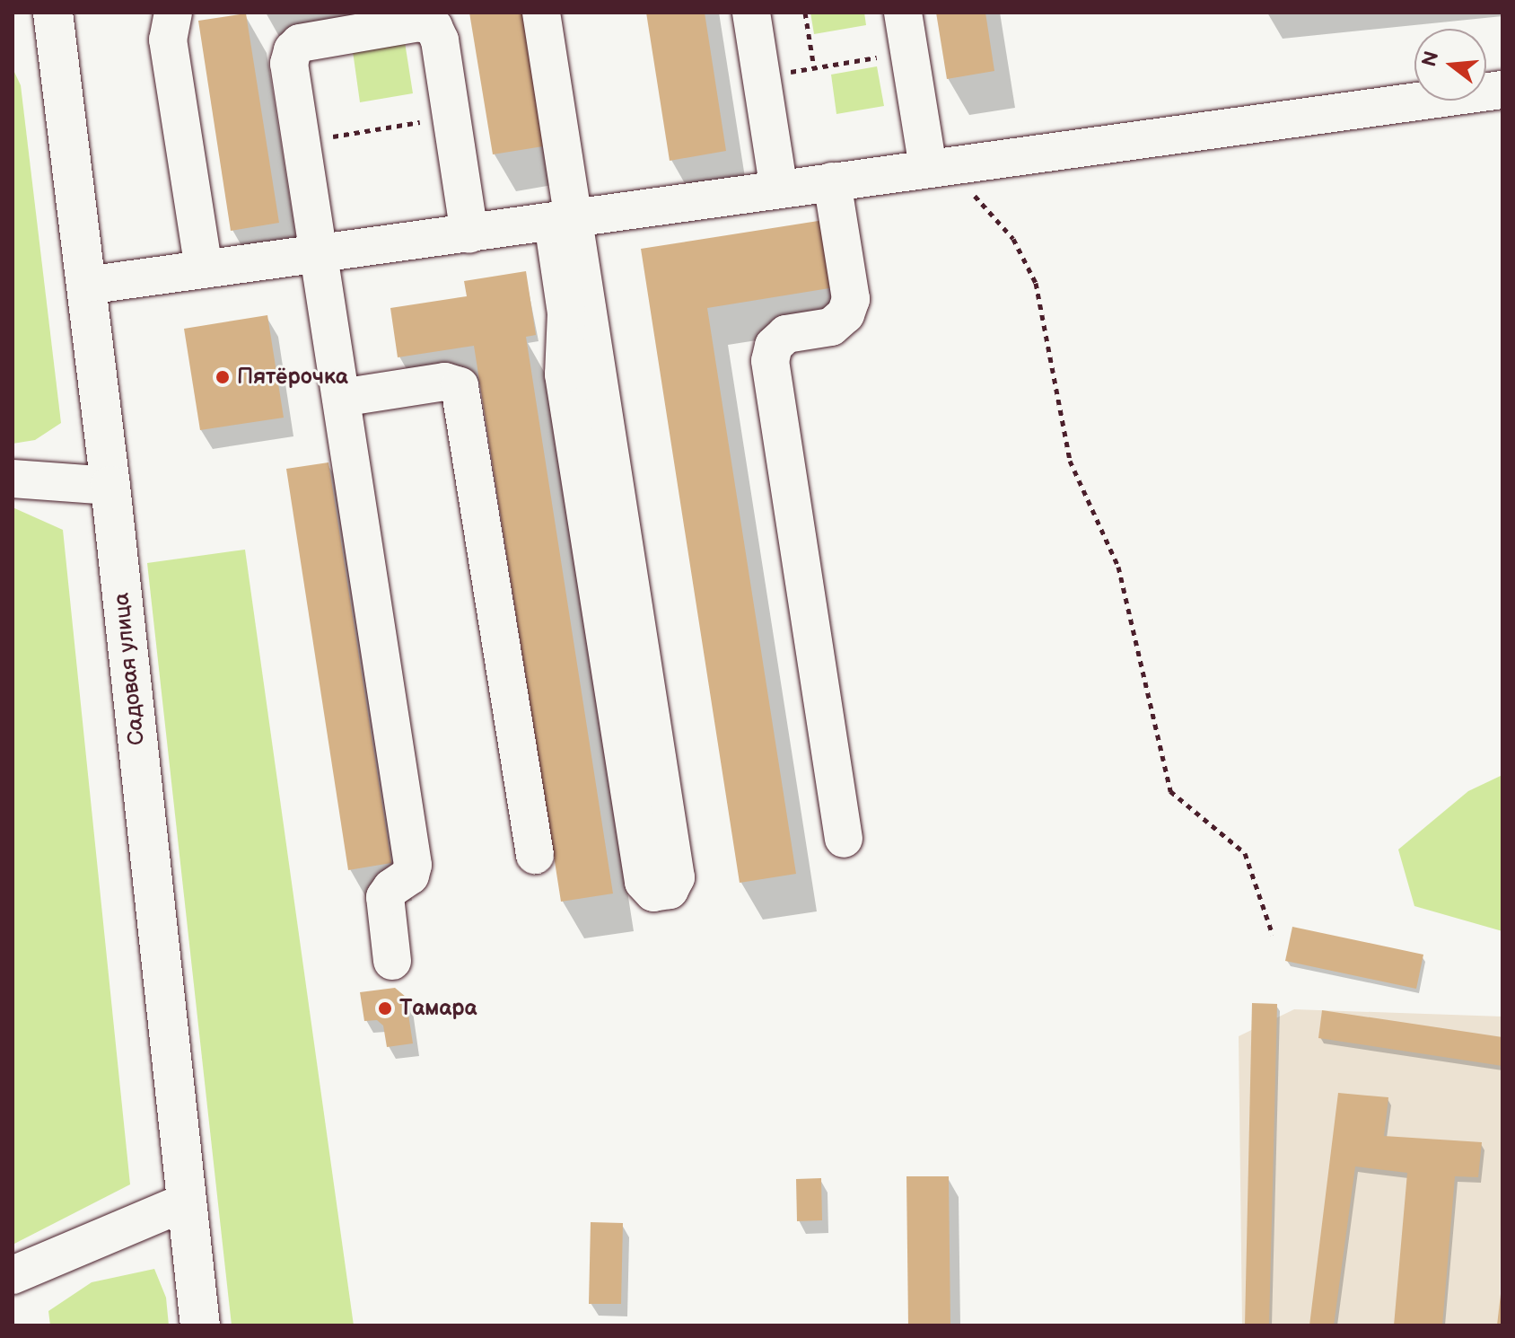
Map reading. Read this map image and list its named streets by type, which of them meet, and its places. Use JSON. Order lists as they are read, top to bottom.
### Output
{
  "streets": {
    "main road": ["Садовая улица"]
  },
  "places": ["Пятёрочка", "Тамара"],
  "north": "left"
}
